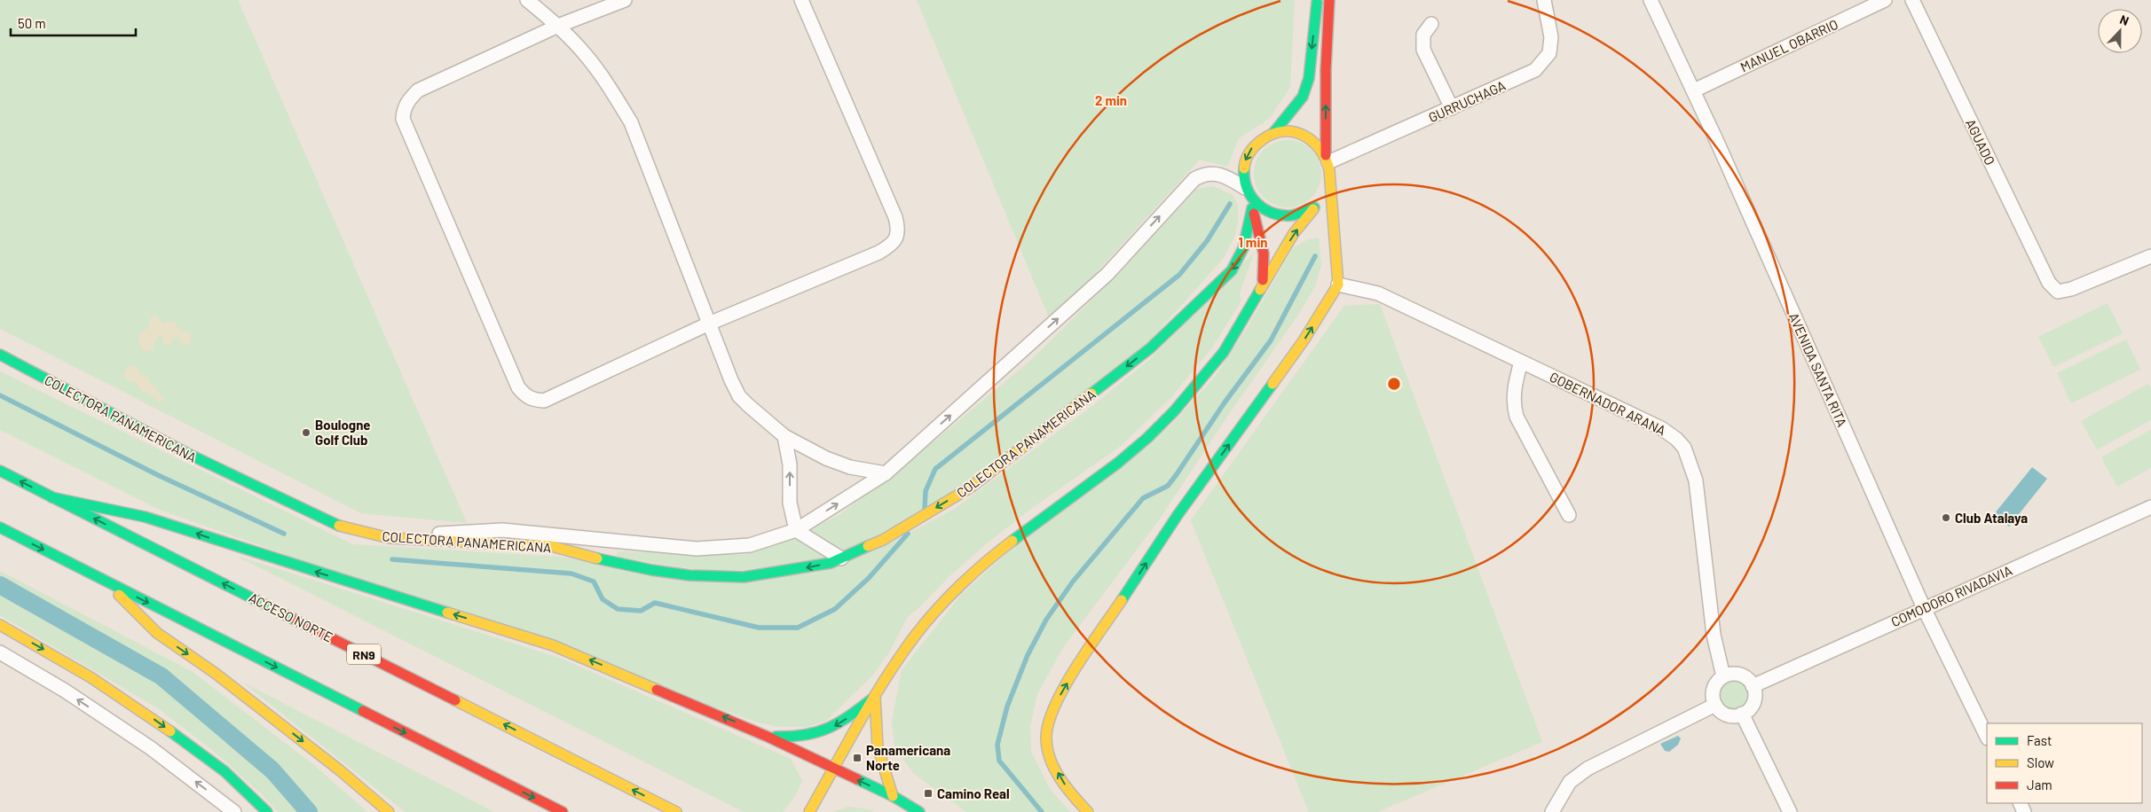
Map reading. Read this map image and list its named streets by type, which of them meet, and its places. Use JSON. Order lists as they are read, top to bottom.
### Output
{
  "streets": {
    "main road": ["COLECTORA PANAMERICANA", "ACCESO NORTE", "RN9"],
    "street": [
      "MANUEL OBARRIO",
      "GURRUCHAGA",
      "AGUADO",
      "AVENIDA SANTA RITA",
      "GOBERNADOR ARANA",
      "COMODORO RIVADAVIA"
    ]
  },
  "crossings": [
    ["MANUEL OBARRIO", "AVENIDA SANTA RITA"],
    ["GURRUCHAGA", "COLECTORA PANAMERICANA"],
    ["AVENIDA SANTA RITA", "COMODORO RIVADAVIA"],
    ["GOBERNADOR ARANA", "COMODORO RIVADAVIA"]
  ],
  "one_way": ["COLECTORA PANAMERICANA"],
  "places": {
    "other": ["Boulogne Golf Club", "Club Atalaya"],
    "transit": ["Panamericana Norte", "Camino Real"]
  },
  "legend": ["Fast", "Slow", "Jam"],
  "scale_bar": "50 m",
  "north": "top",
  "rings": ["2 min", "1 min"]
}
